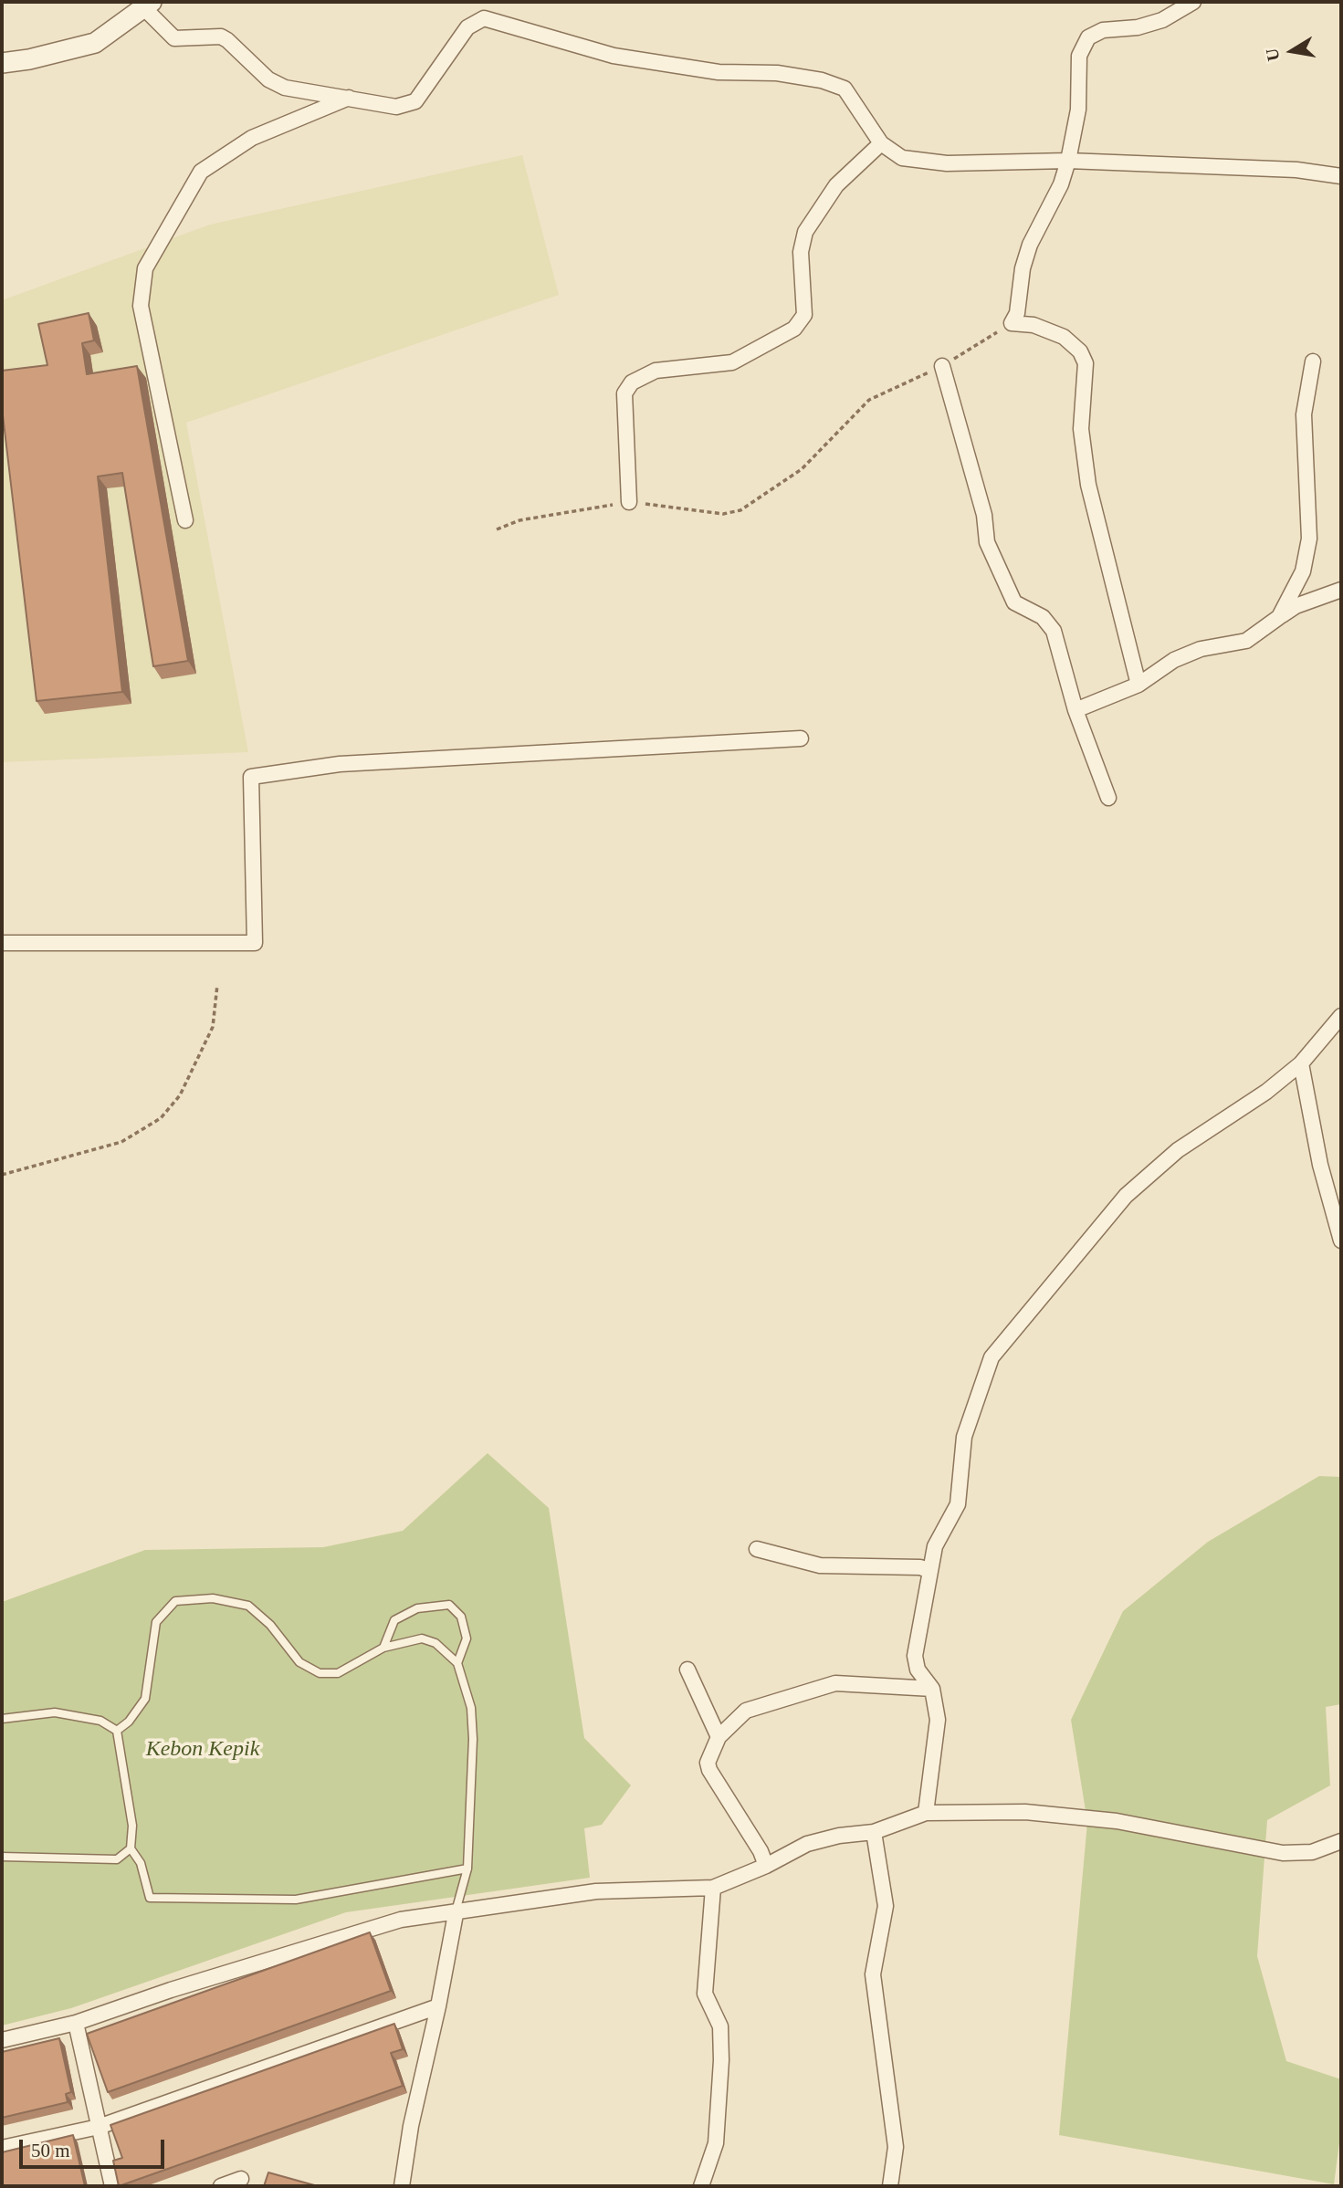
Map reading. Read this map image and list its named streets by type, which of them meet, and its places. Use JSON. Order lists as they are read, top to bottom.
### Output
{
  "parks": ["Kebon Kepik"],
  "scale_bar": "50 m",
  "north": "left"
}
